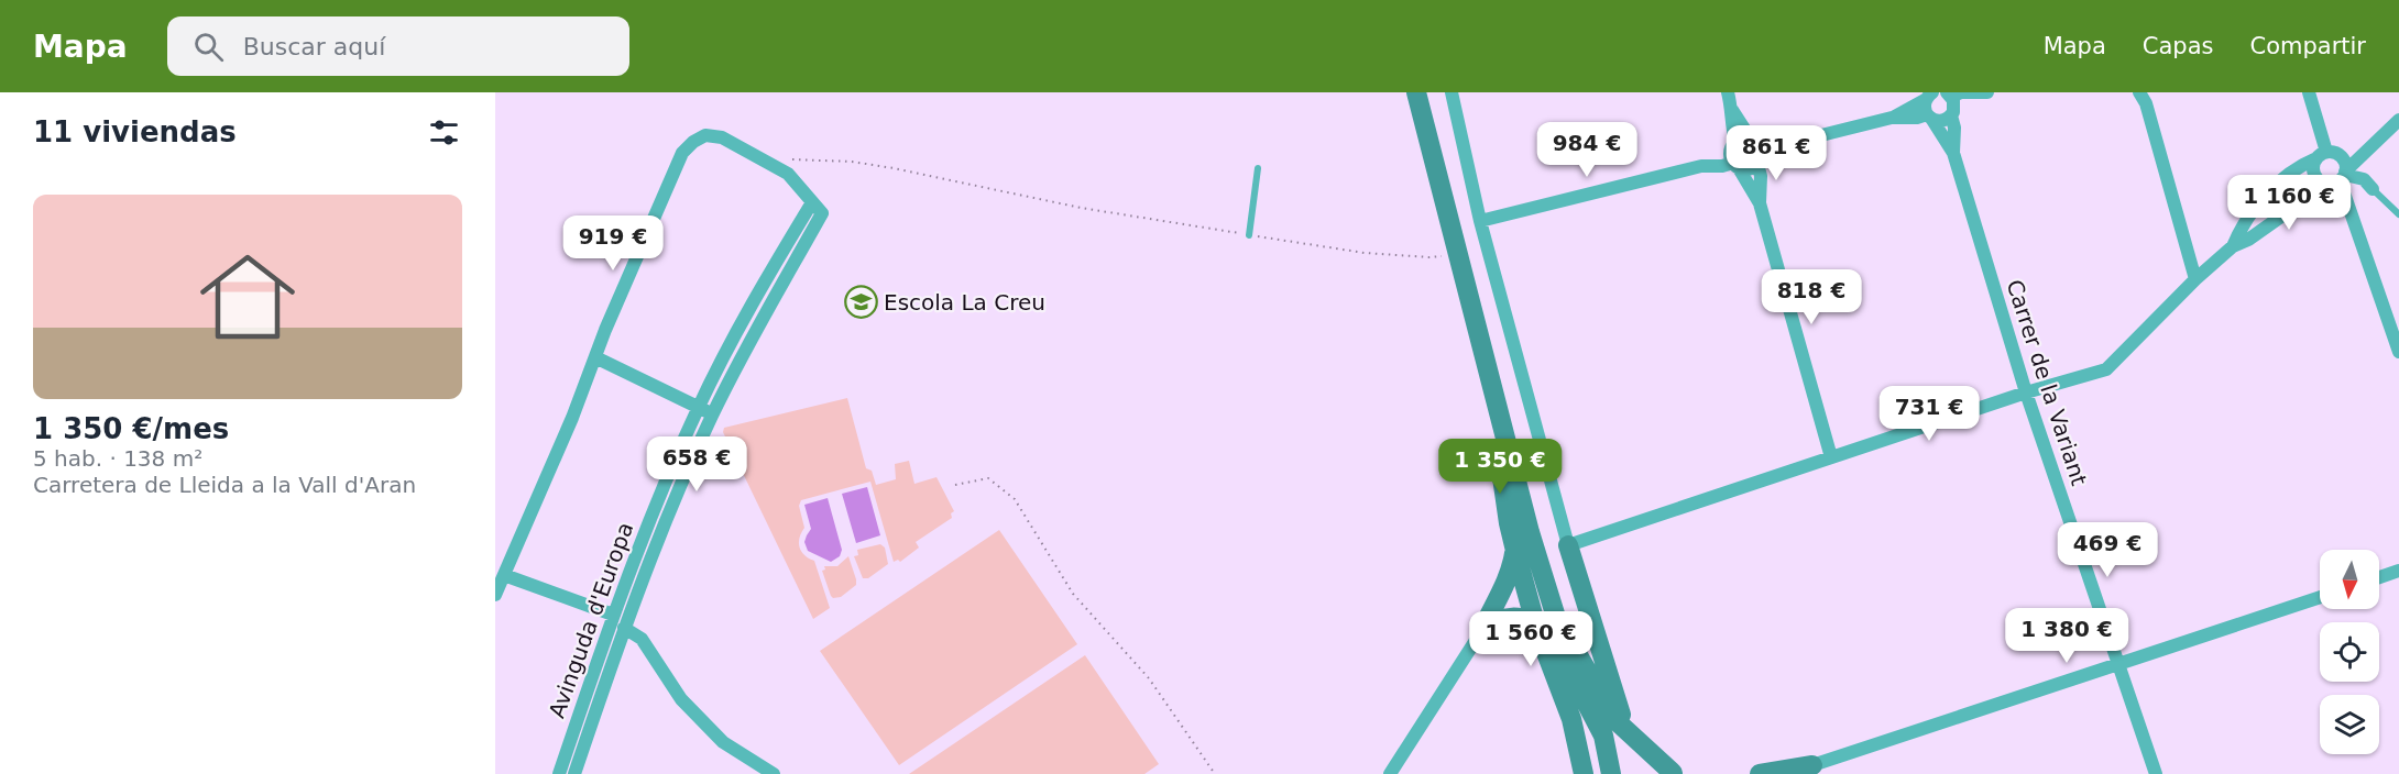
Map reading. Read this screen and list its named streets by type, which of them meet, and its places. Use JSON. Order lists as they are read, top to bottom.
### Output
{
  "streets": {
    "street": ["Carrer de la Variant", "Avinguda d'Europa"]
  },
  "places": {
    "school or university": ["Escola La Creu"]
  },
  "north": "bottom",
  "page": {
    "header": "Mapa",
    "search": "Buscar aquí",
    "nav": ["Mapa", "Capas", "Compartir"],
    "heading": "11 viviendas",
    "price": [
      "984 €",
      "861 €",
      "1 160 €",
      "919 €",
      "818 €",
      "731 €",
      "658 €",
      "1 350 €",
      "469 €",
      "1 380 €",
      "1 560 €"
    ],
    "list": [
      {
        "name": "1 350 €/mes",
        "note": "5 hab. · 138 m² · Carretera de Lleida a la Vall d'Aran"
      }
    ]
  }
}
